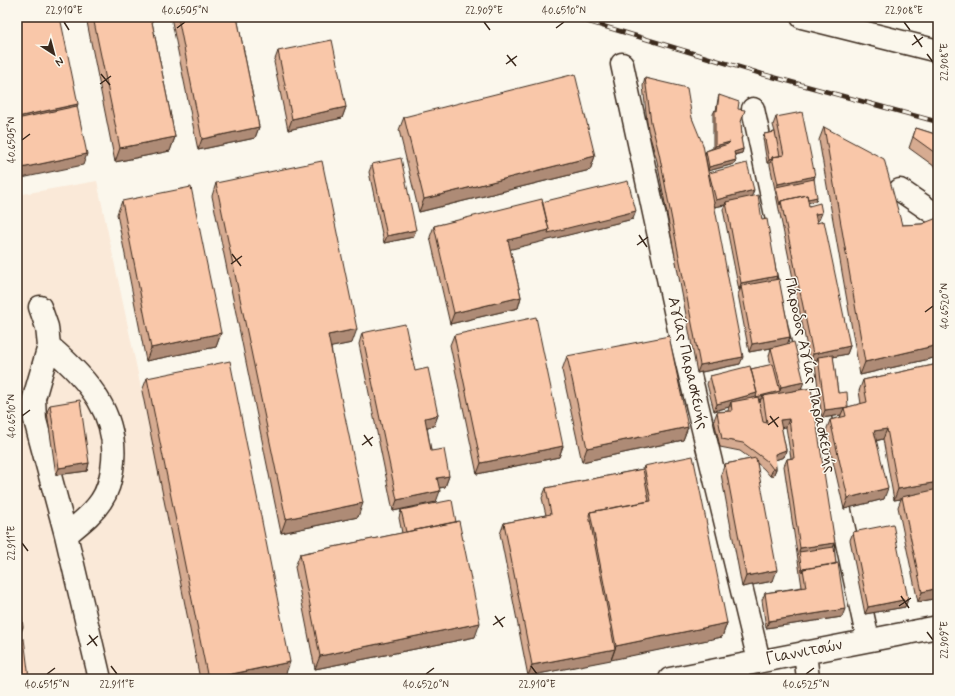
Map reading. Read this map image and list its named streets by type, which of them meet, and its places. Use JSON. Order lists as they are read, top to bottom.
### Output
{
  "streets": {
    "street": ["Αγίας Παρασκευής", "Πάροδος Αγίας Παρασκευής", "Γιαννιτσών"]
  },
  "crossings": [
    ["Αγίας Παρασκευής", "Γιαννιτσών"],
    ["Πάροδος Αγίας Παρασκευής", "Γιαννιτσών"]
  ],
  "north": "bottom right",
  "coordinates": [
    "22.910°E",
    "40.6505°N",
    "22.909°E",
    "40.6510°N",
    "22.908°E",
    "40.6520°N",
    "22.911°E",
    "40.6515°N",
    "40.6525°N"
  ]
}
